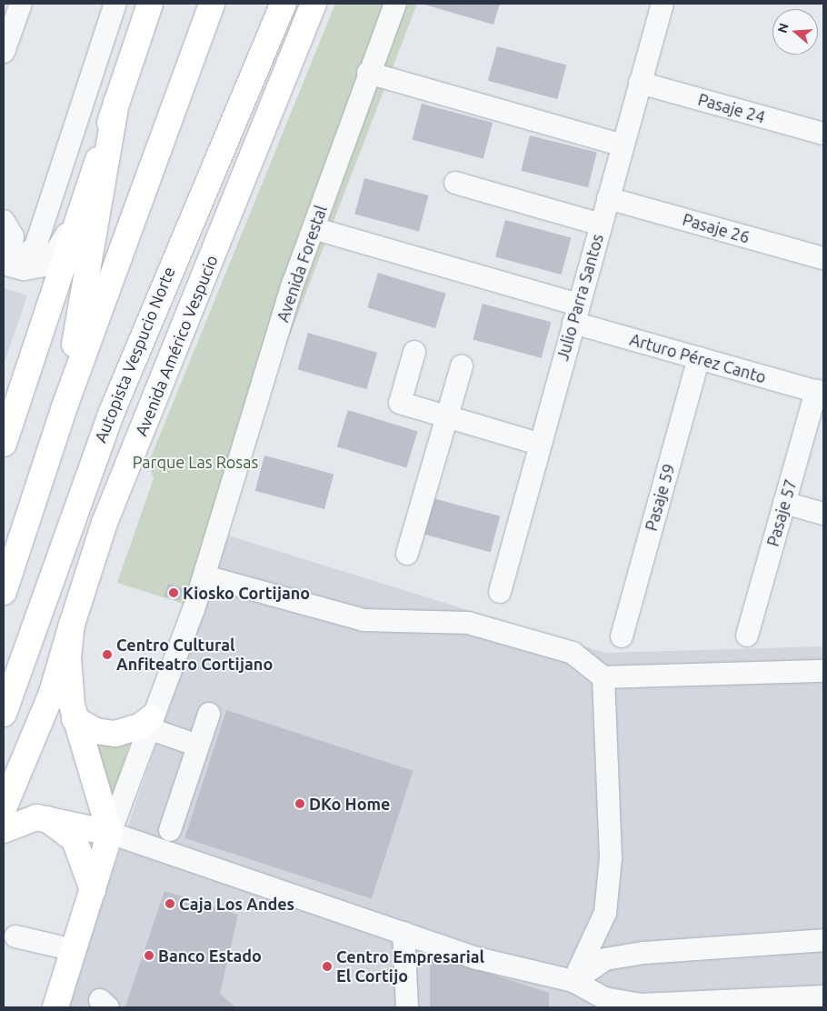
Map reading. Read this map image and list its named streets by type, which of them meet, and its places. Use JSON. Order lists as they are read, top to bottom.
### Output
{
  "streets": {
    "main road": ["Avenida Américo Vespucio", "Autopista Vespucio Norte"],
    "street": [
      "Pasaje 24",
      "Pasaje 26",
      "Avenida Forestal",
      "Julio Parra Santos",
      "Arturo Pérez Canto",
      "Pasaje 59",
      "Pasaje 57"
    ]
  },
  "crossings": [
    ["Pasaje 24", "Julio Parra Santos"],
    ["Pasaje 26", "Julio Parra Santos"],
    ["Avenida Forestal", "Avenida Américo Vespucio"],
    ["Avenida Forestal", "Arturo Pérez Canto"],
    ["Julio Parra Santos", "Arturo Pérez Canto"],
    ["Arturo Pérez Canto", "Pasaje 59"],
    ["Arturo Pérez Canto", "Pasaje 57"]
  ],
  "parks": ["Parque Las Rosas"],
  "places": [
    "Kiosko Cortijano",
    "Centro Cultural Anfiteatro Cortijano",
    "DKo Home",
    "Caja Los Andes",
    "Banco Estado",
    "Centro Empresarial El Cortijo"
  ],
  "north": "left"
}
